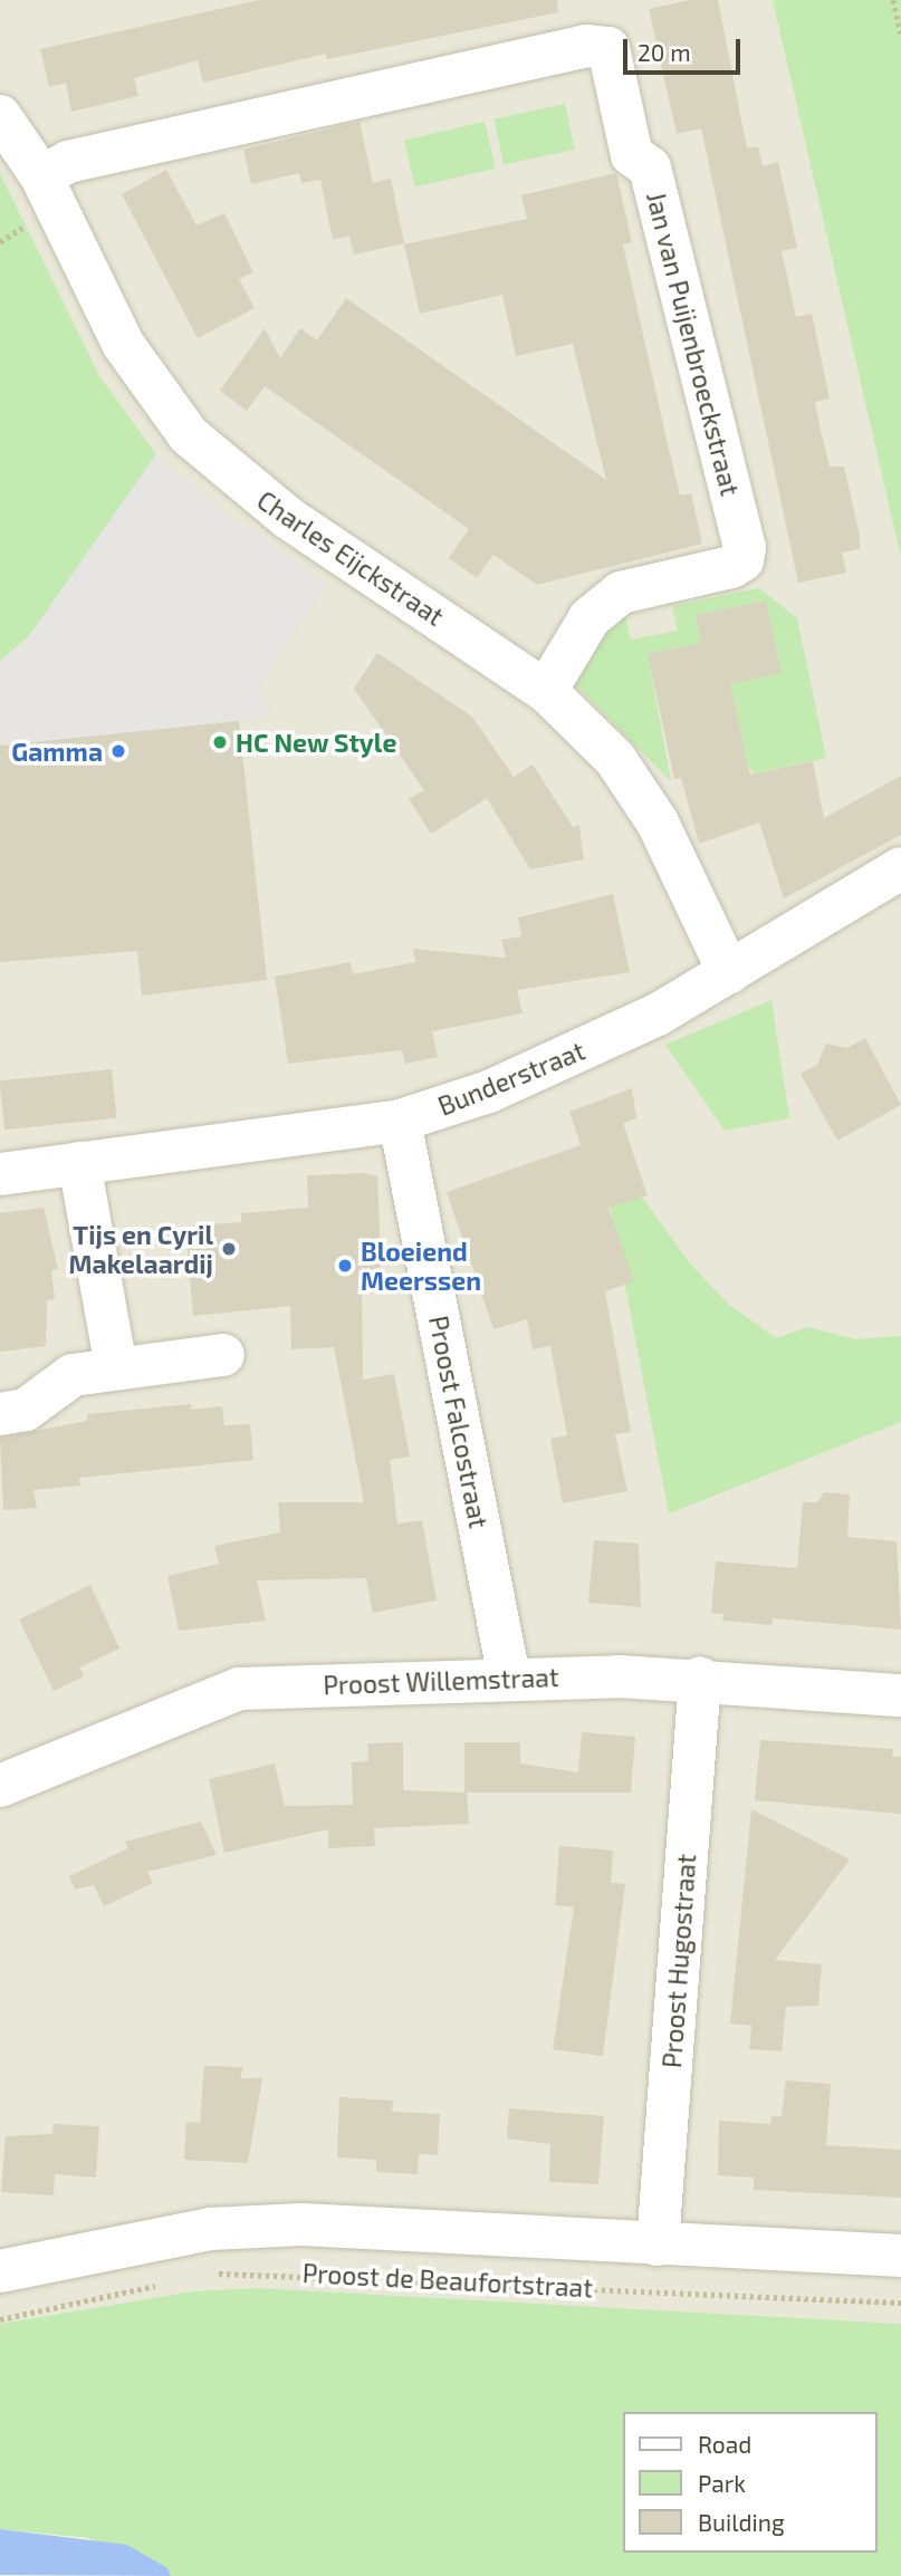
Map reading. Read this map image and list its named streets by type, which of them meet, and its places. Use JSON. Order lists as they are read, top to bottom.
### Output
{
  "streets": {
    "street": [
      "Jan van Puijenbroeckstraat",
      "Charles Eijckstraat",
      "Bunderstraat",
      "Proost Falcostraat",
      "Proost Willemstraat",
      "Proost Hugostraat",
      "Proost de Beaufortstraat"
    ]
  },
  "crossings": [
    ["Jan van Puijenbroeckstraat", "Charles Eijckstraat"],
    ["Charles Eijckstraat", "Bunderstraat"],
    ["Bunderstraat", "Proost Falcostraat"],
    ["Proost Falcostraat", "Proost Willemstraat"],
    ["Proost Willemstraat", "Proost Hugostraat"],
    ["Proost Hugostraat", "Proost de Beaufortstraat"]
  ],
  "places": [
    "HC New Style",
    "Gamma",
    "Tijs en Cyril Makelaardij",
    "Bloeiend Meerssen"
  ],
  "legend": ["Road", "Park", "Building"],
  "scale_bar": "20 m"
}
